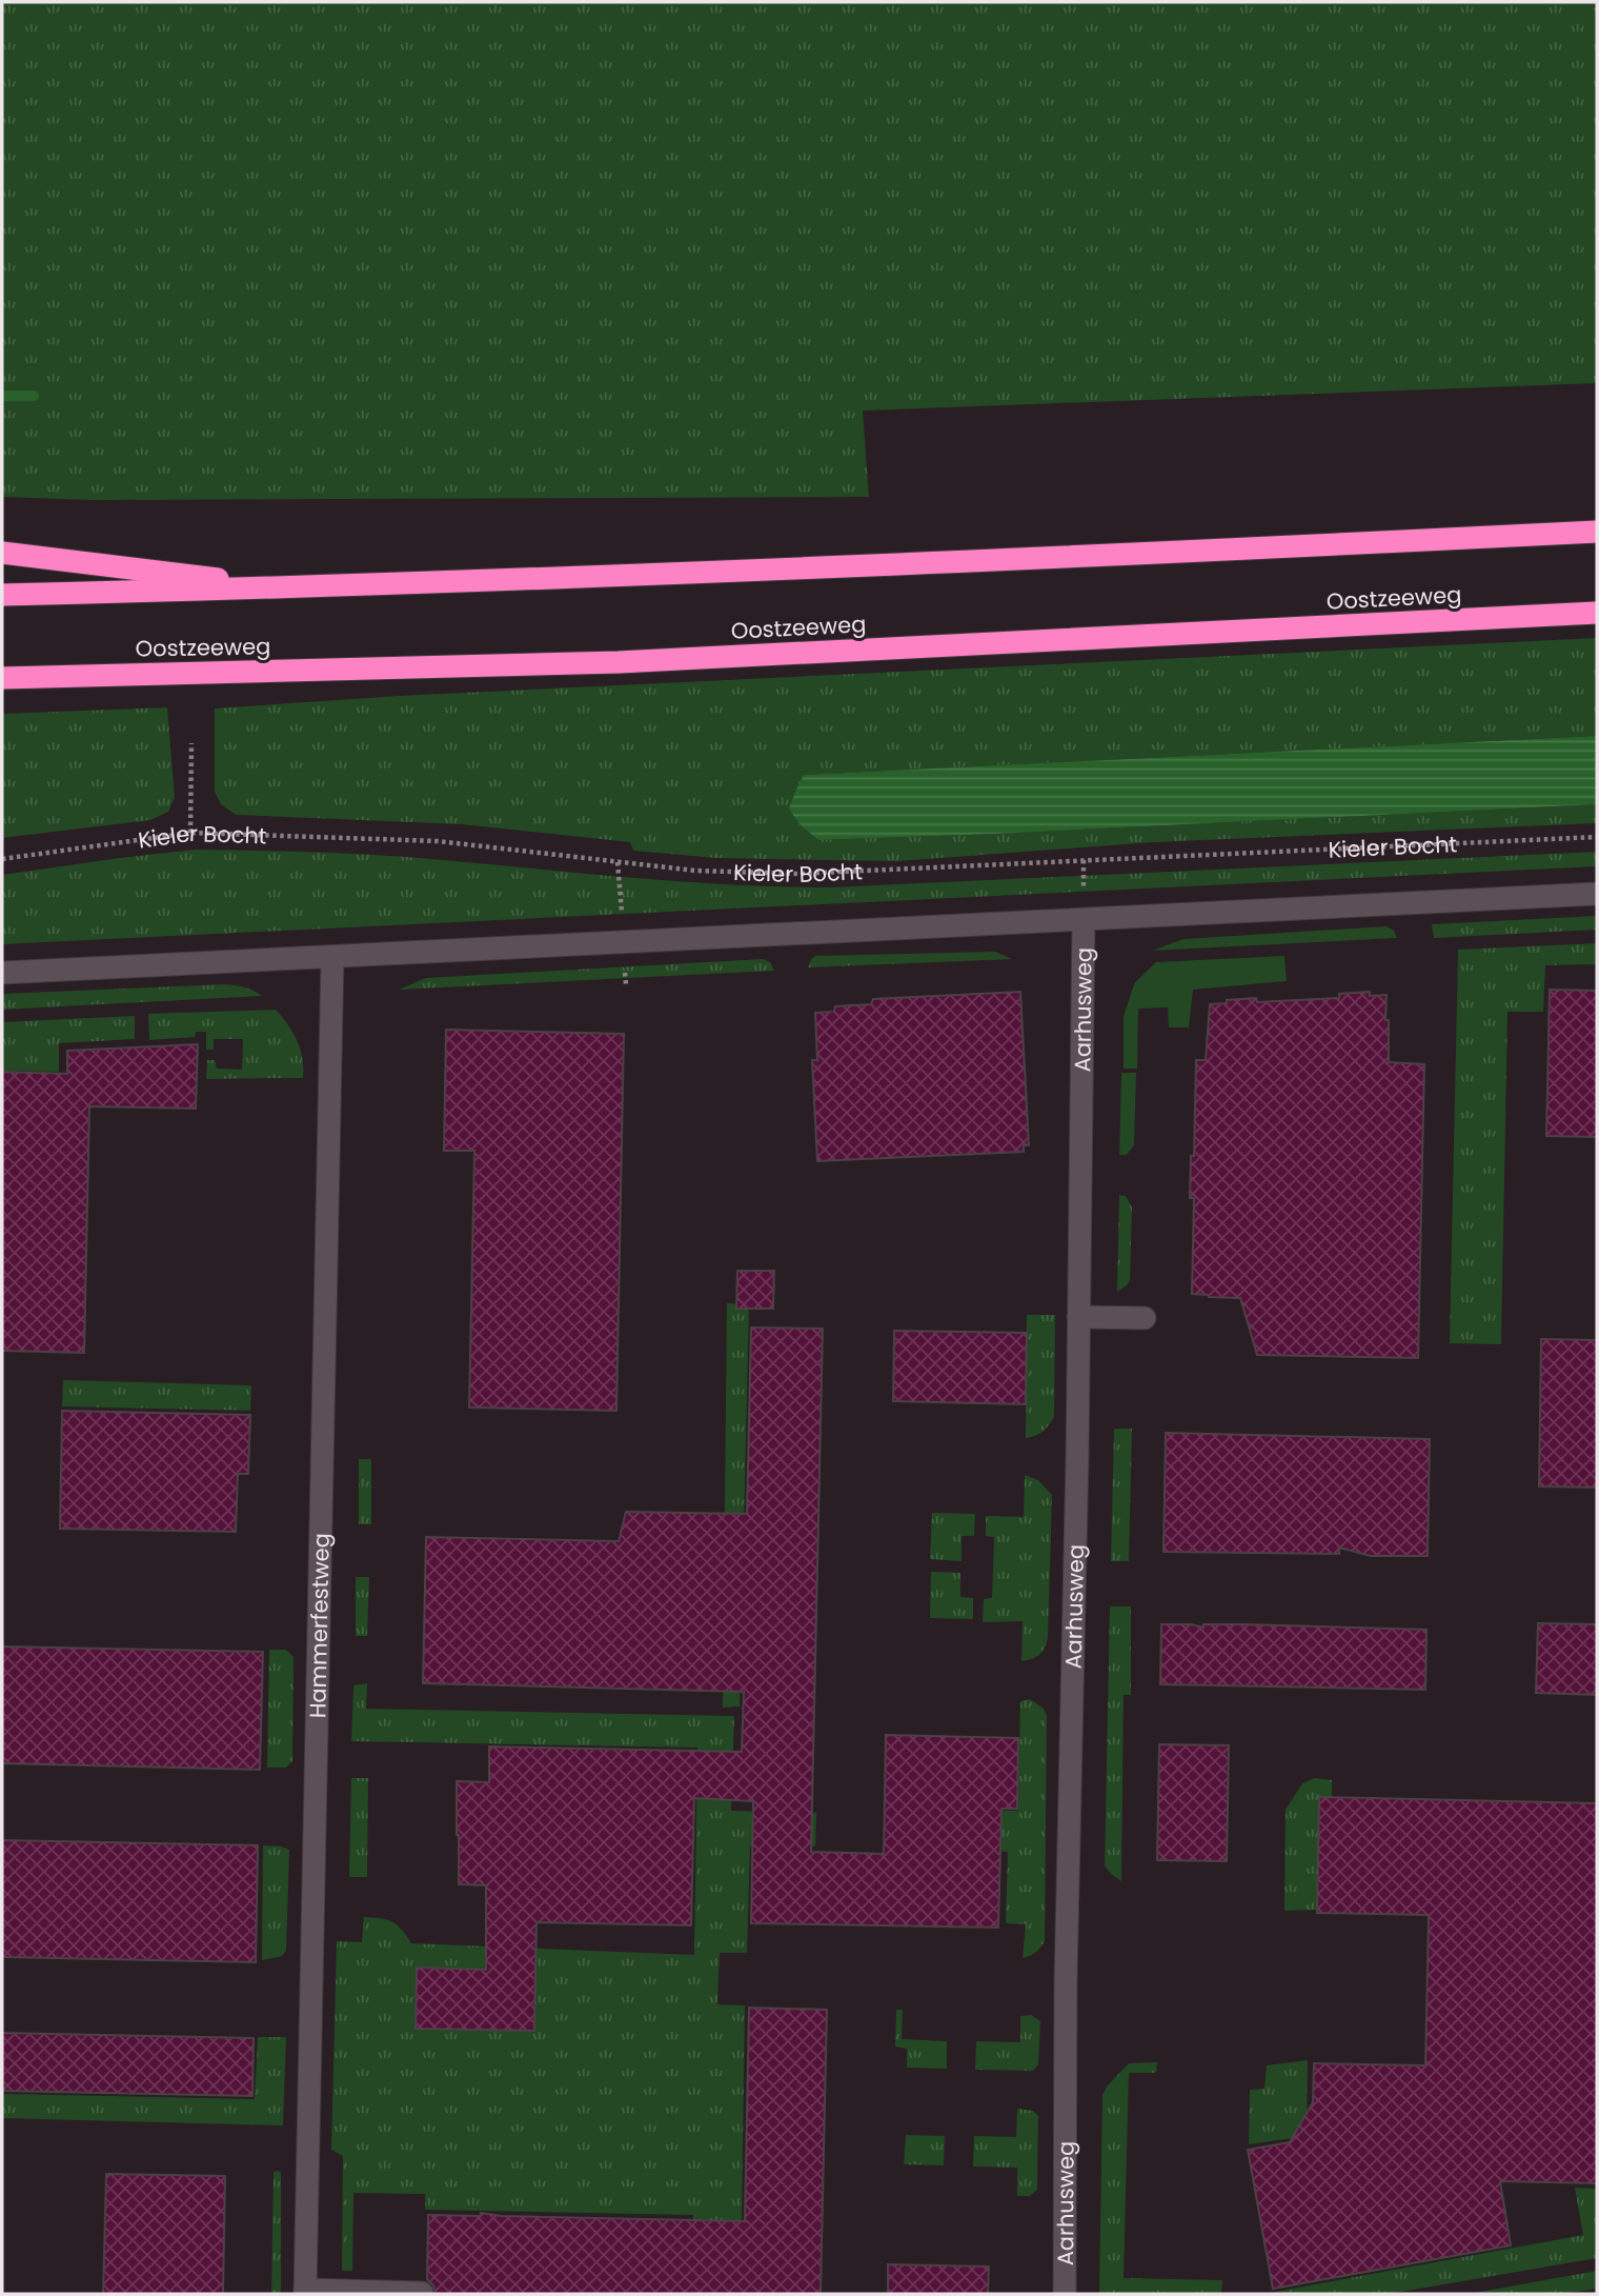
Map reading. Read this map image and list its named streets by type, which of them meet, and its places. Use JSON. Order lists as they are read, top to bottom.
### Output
{
  "streets": {
    "highway": ["Oostzeeweg"],
    "street": ["Aarhusweg", "Hammerfestweg"],
    "path": ["Kieler Bocht"]
  }
}
